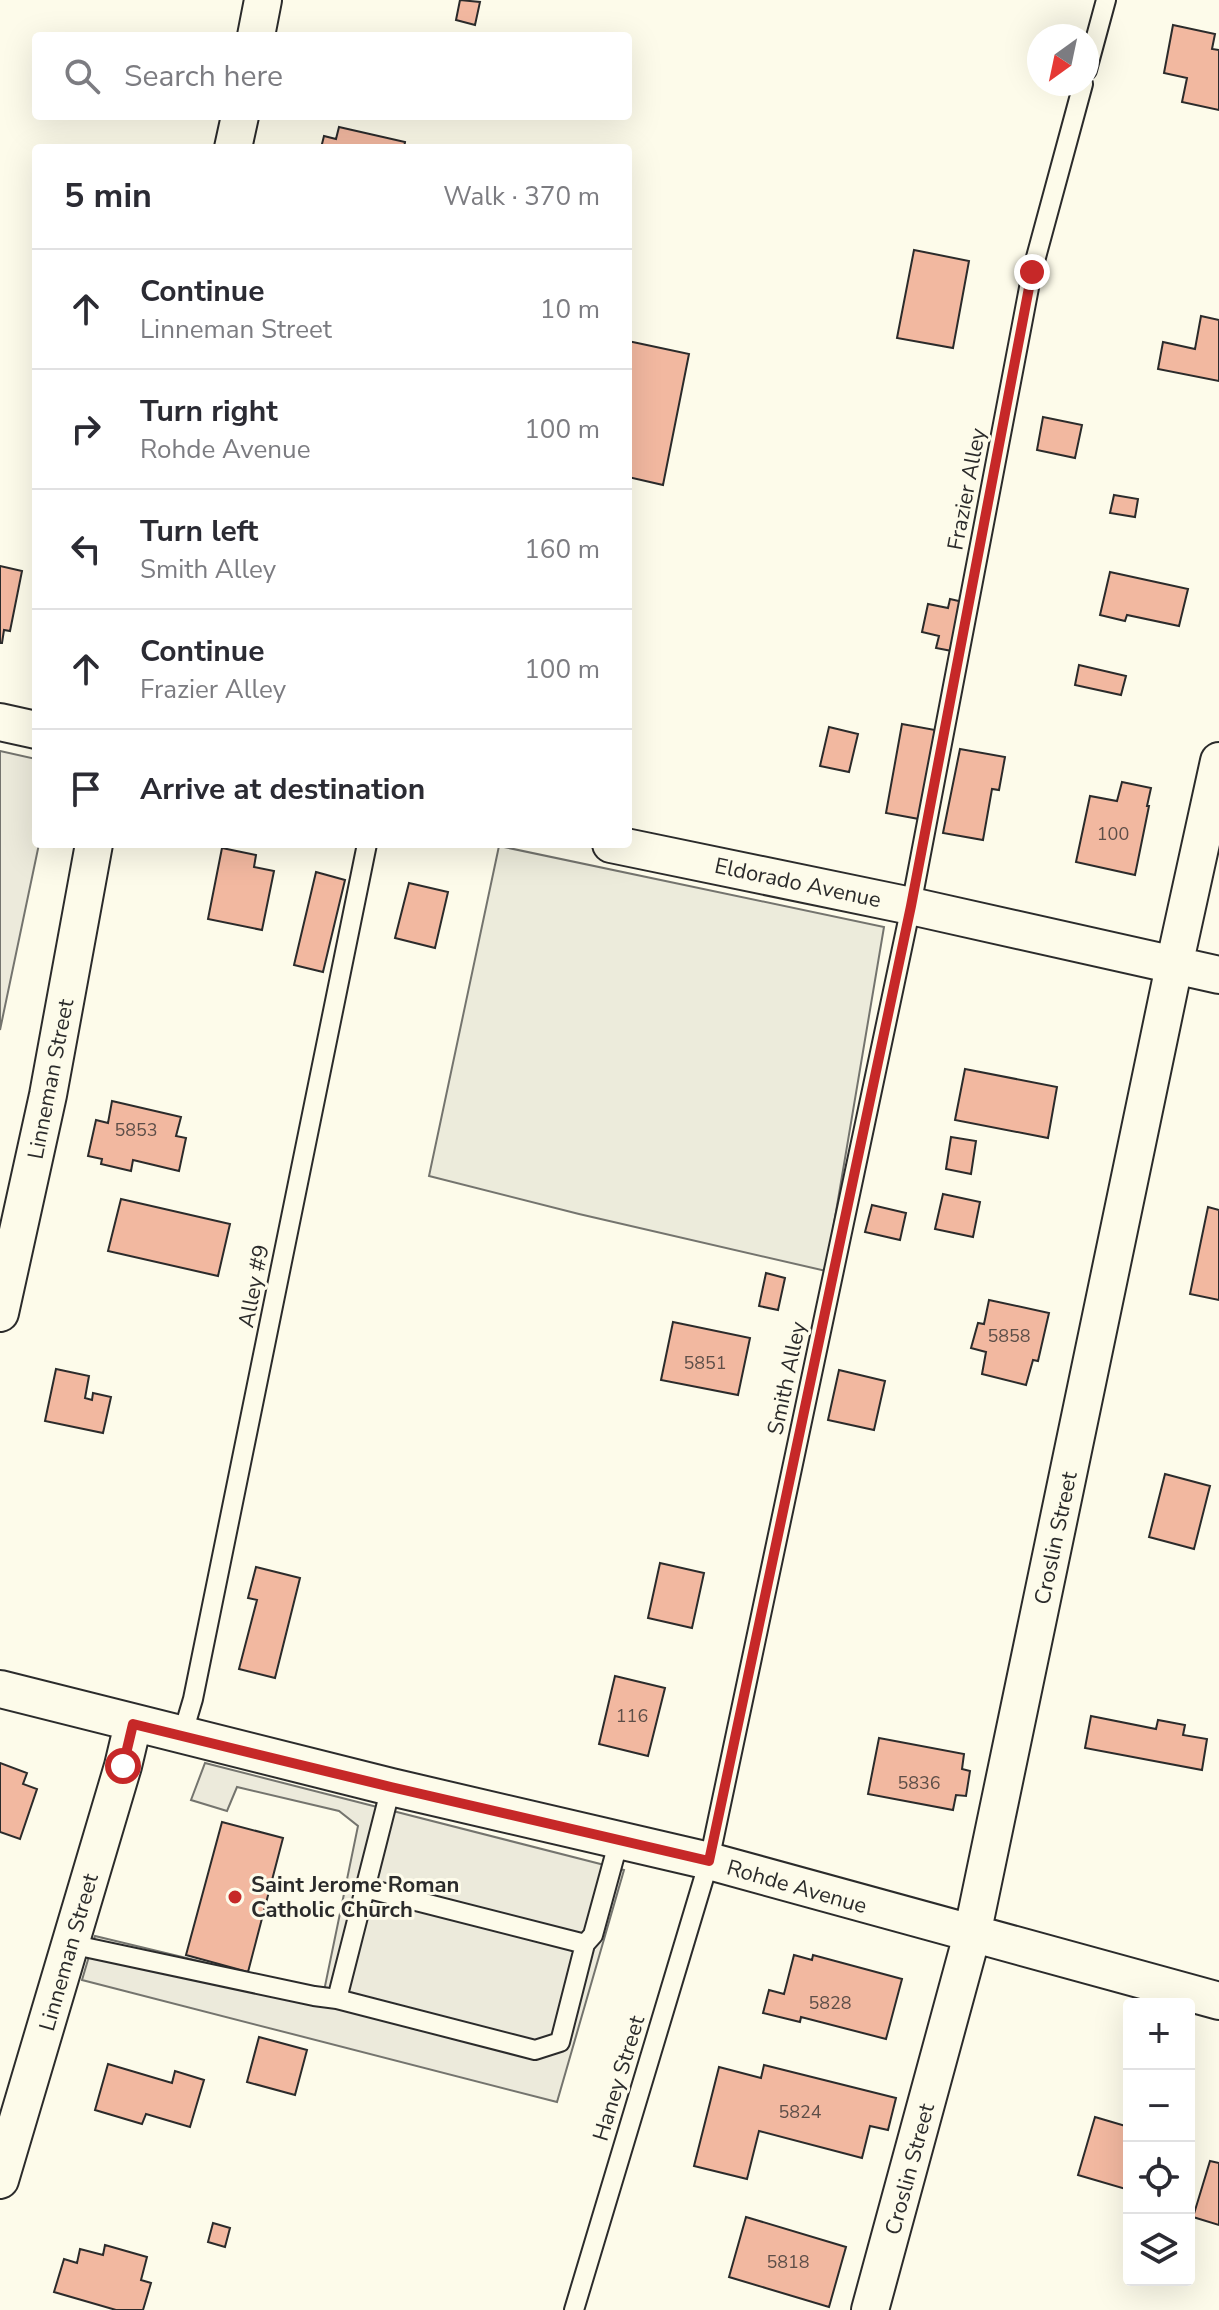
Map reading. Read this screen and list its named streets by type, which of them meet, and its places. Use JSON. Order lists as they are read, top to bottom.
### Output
{
  "streets": {
    "street": [
      "Eldorado Avenue",
      "Linneman Street",
      "Croslin Street",
      "Rohde Avenue"
    ],
    "lane": [
      "Frazier Alley",
      "Alley #9",
      "Smith Alley",
      "Haney Street"
    ]
  },
  "crossings": [
    ["Frazier Alley", "Eldorado Avenue"],
    ["Frazier Alley", "Smith Alley"],
    ["Eldorado Avenue", "Smith Alley"],
    ["Eldorado Avenue", "Croslin Street"],
    ["Linneman Street", "Rohde Avenue"],
    ["Alley #9", "Rohde Avenue"],
    ["Smith Alley", "Rohde Avenue"],
    ["Smith Alley", "Haney Street"],
    ["Croslin Street", "Rohde Avenue"],
    ["Rohde Avenue", "Haney Street"]
  ],
  "places": ["Saint Jerome Roman Catholic Church"],
  "house_numbers": [
    "100",
    "5853",
    "5858",
    "5851",
    "116",
    "5836",
    "5828",
    "5824",
    "5818"
  ],
  "north": "bottom left",
  "page": {
    "search": "Search here",
    "heading": ["5 min", "Walk · 370 m"],
    "list": [
      ["Continue", "Linneman Street", "10 m"],
      ["Turn right", "Rohde Avenue", "100 m"],
      ["Turn left", "Smith Alley", "160 m"],
      ["Continue", "Frazier Alley", "100 m"],
      "Arrive at destination"
    ],
    "map_buttons": ["+", "−"]
  }
}
